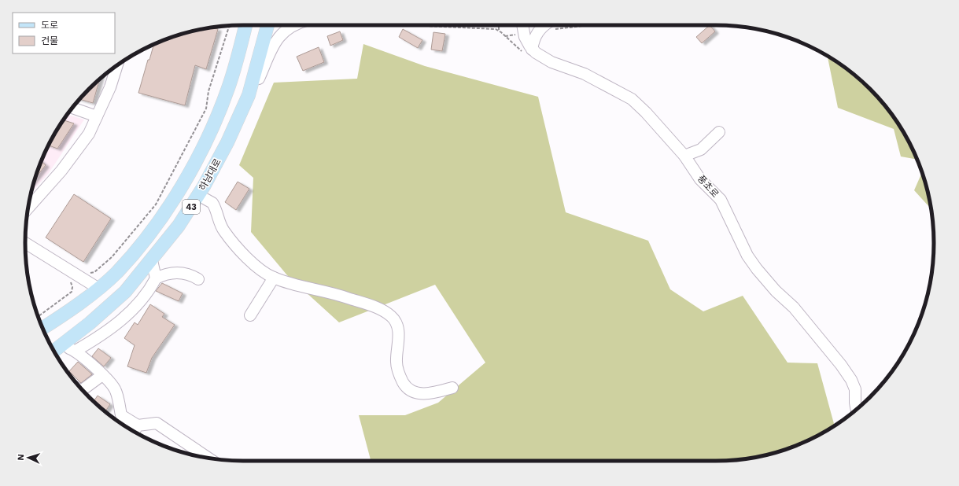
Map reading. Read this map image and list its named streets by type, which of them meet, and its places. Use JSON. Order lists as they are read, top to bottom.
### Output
{
  "streets": {
    "main road": ["하남대로", "43"],
    "street": ["풍초로"]
  },
  "legend": ["도로", "건물"],
  "north": "left"
}
